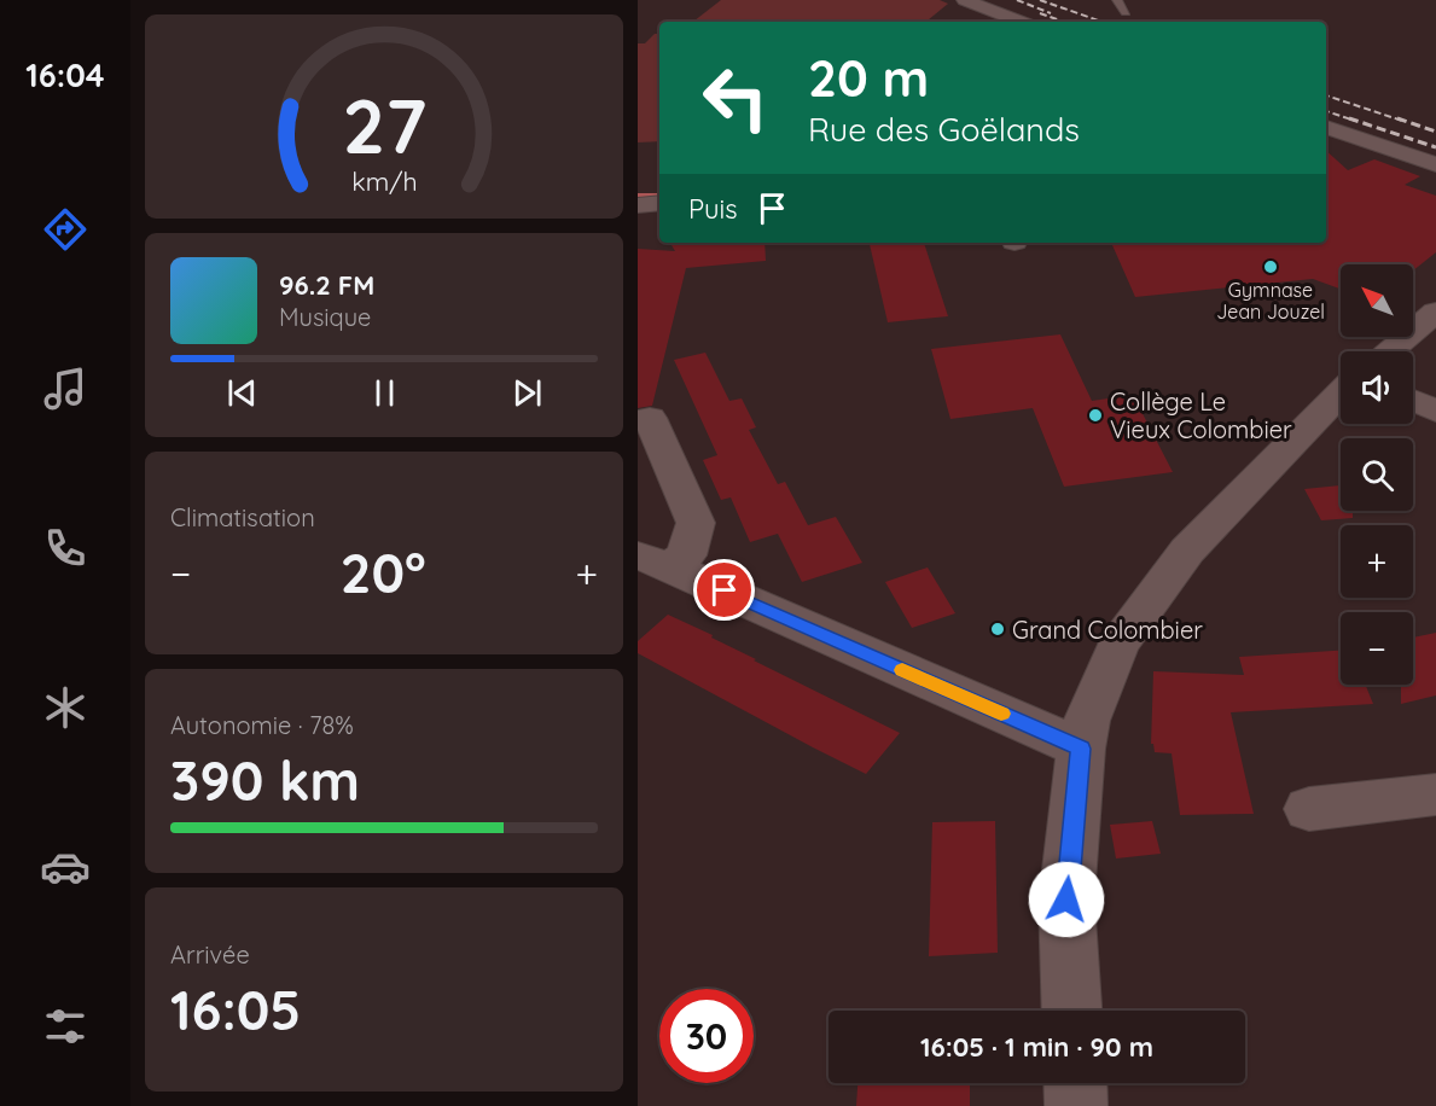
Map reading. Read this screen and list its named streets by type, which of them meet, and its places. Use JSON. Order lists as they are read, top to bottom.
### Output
{
  "places": ["Gymnase Jean Jouzel", "Collège Le Vieux Colombier", "Grand Colombier"],
  "north": "top left",
  "page": {
    "tabs": "16:04",
    "turn": ["20 m", "Rue des Goëlands"],
    "then": "Puis",
    "song": ["96.2 FM", "Musique"],
    "map_buttons": ["+", "−"],
    "tile": [
      "Climatisation",
      ["Autonomie · 78%", "390 km"],
      ["Arrivée", "16:05"]
    ],
    "heat": ["−", "20°", "+"],
    "limit": "30",
    "trip": "16:05 · 1 min · 90 m",
    "gauge": ["27", "km/h"]
  }
}
